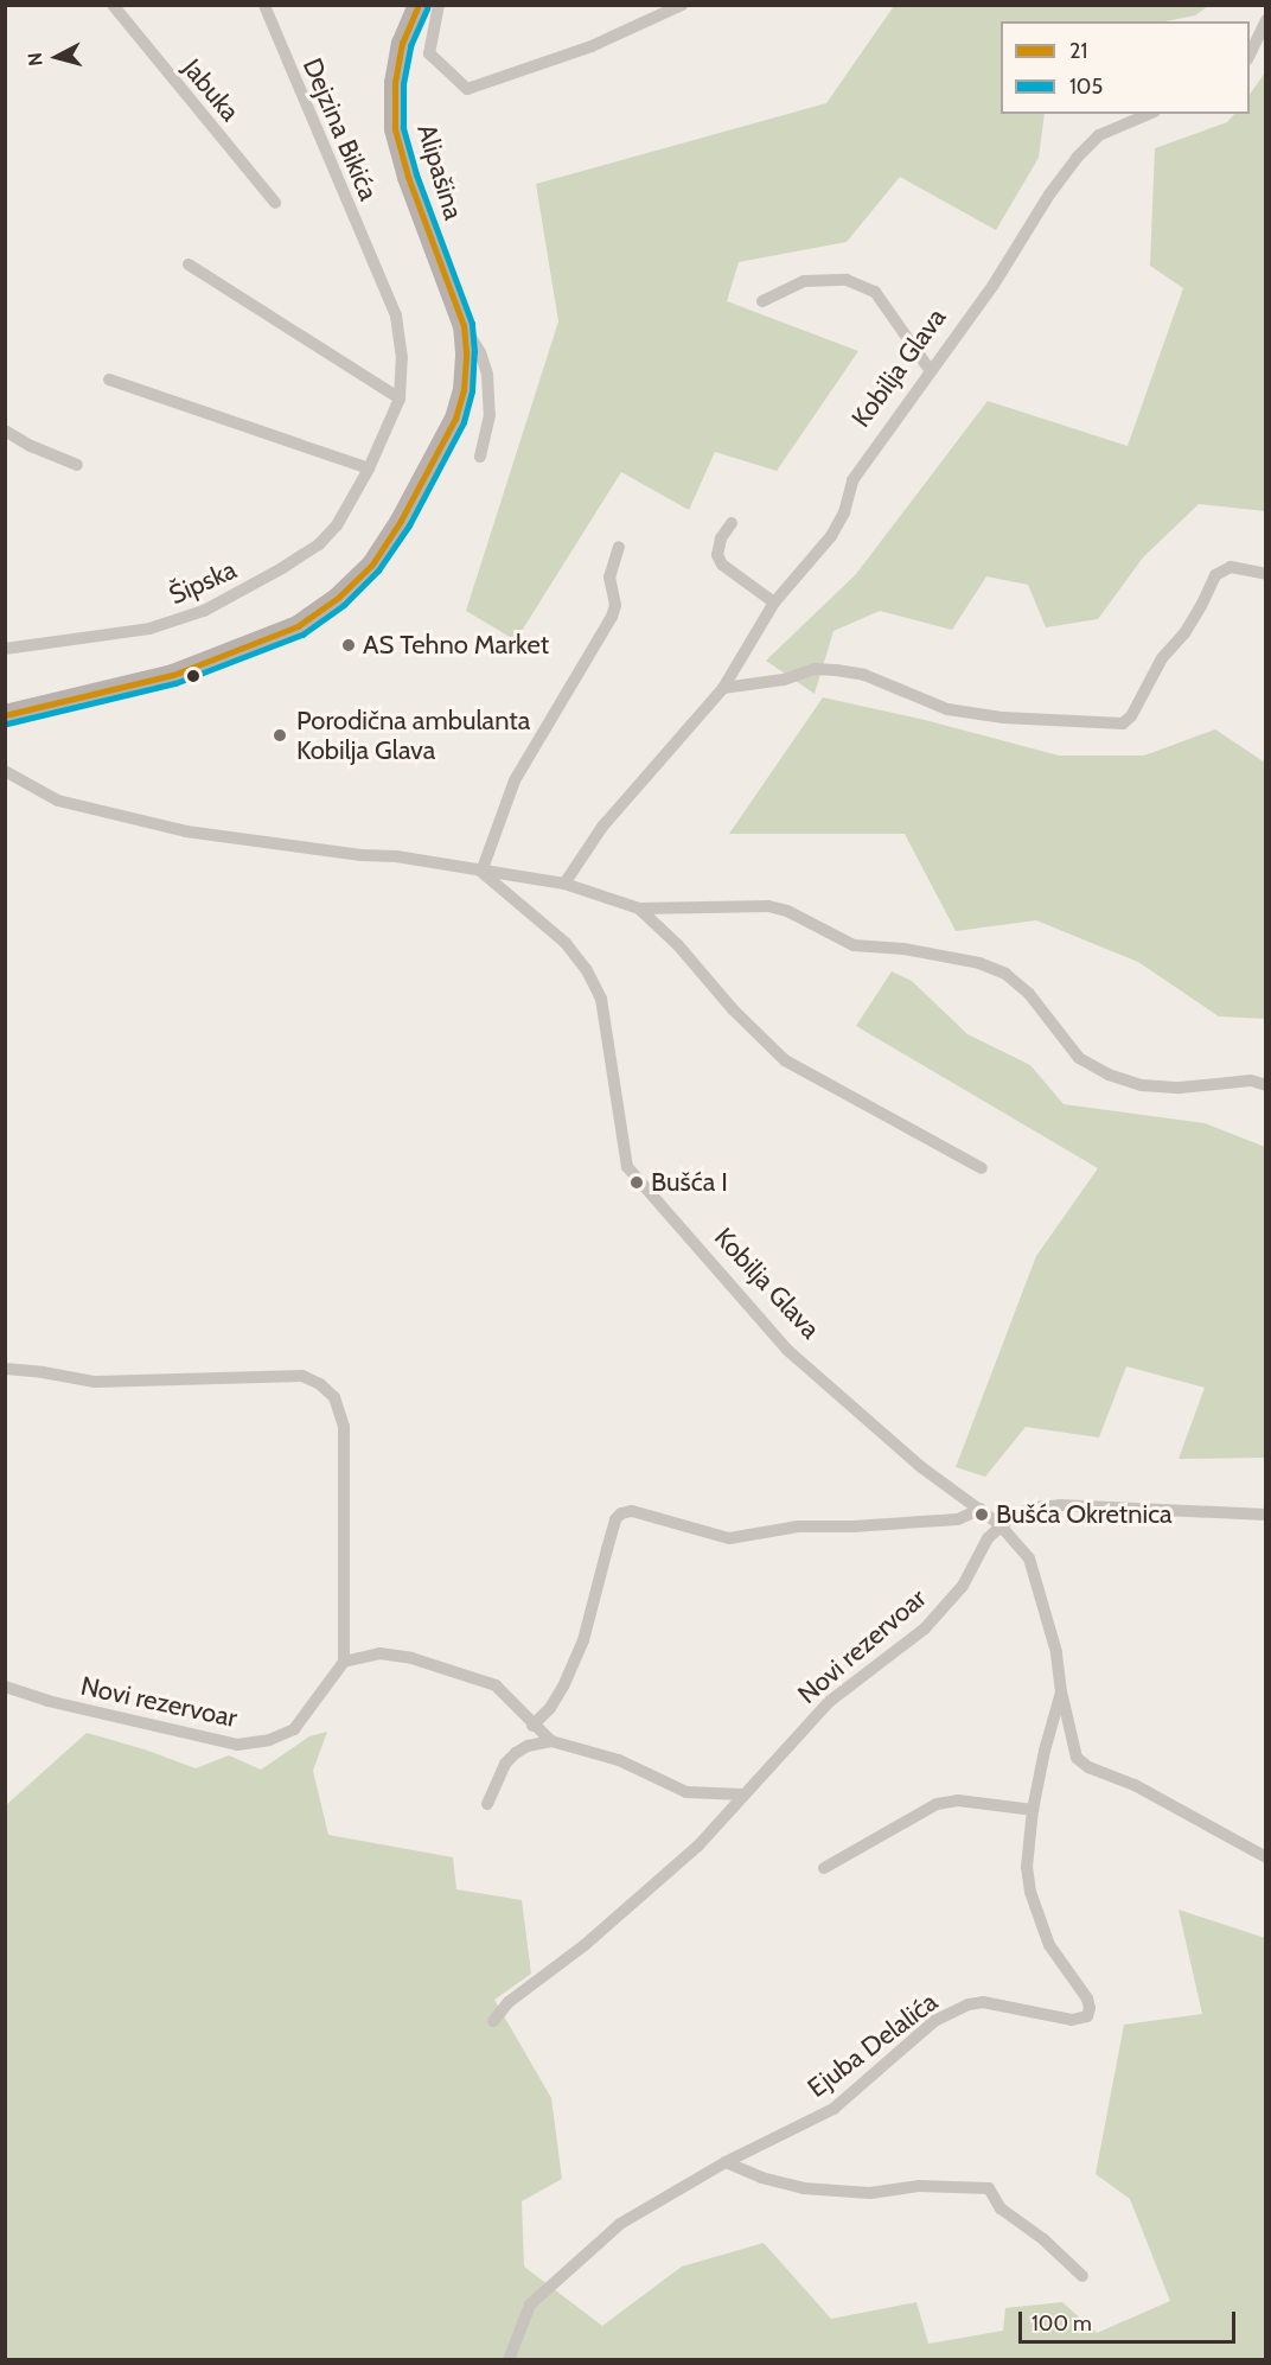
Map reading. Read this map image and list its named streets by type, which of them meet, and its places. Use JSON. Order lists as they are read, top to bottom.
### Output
{
  "streets": {
    "main road": ["Alipašina"],
    "street": [
      "Jabuka",
      "Dejzina Bikića",
      "Kobilja Glava",
      "Šipska",
      "Novi rezervoar",
      "Ejuba Delalića"
    ]
  },
  "crossings": [
    ["Dejzina Bikića", "Šipska"],
    ["Kobilja Glava", "Novi rezervoar"],
    ["Kobilja Glava", "Ejuba Delalića"],
    ["Novi rezervoar", "Ejuba Delalića"]
  ],
  "places": [
    "AS Tehno Market",
    "Porodična ambulanta Kobilja Glava",
    "Bušća I",
    "Bušća Okretnica"
  ],
  "lines": ["transit line 21", "transit line 105"],
  "legend": ["21", "105"],
  "scale_bar": "100 m",
  "north": "left"
}
